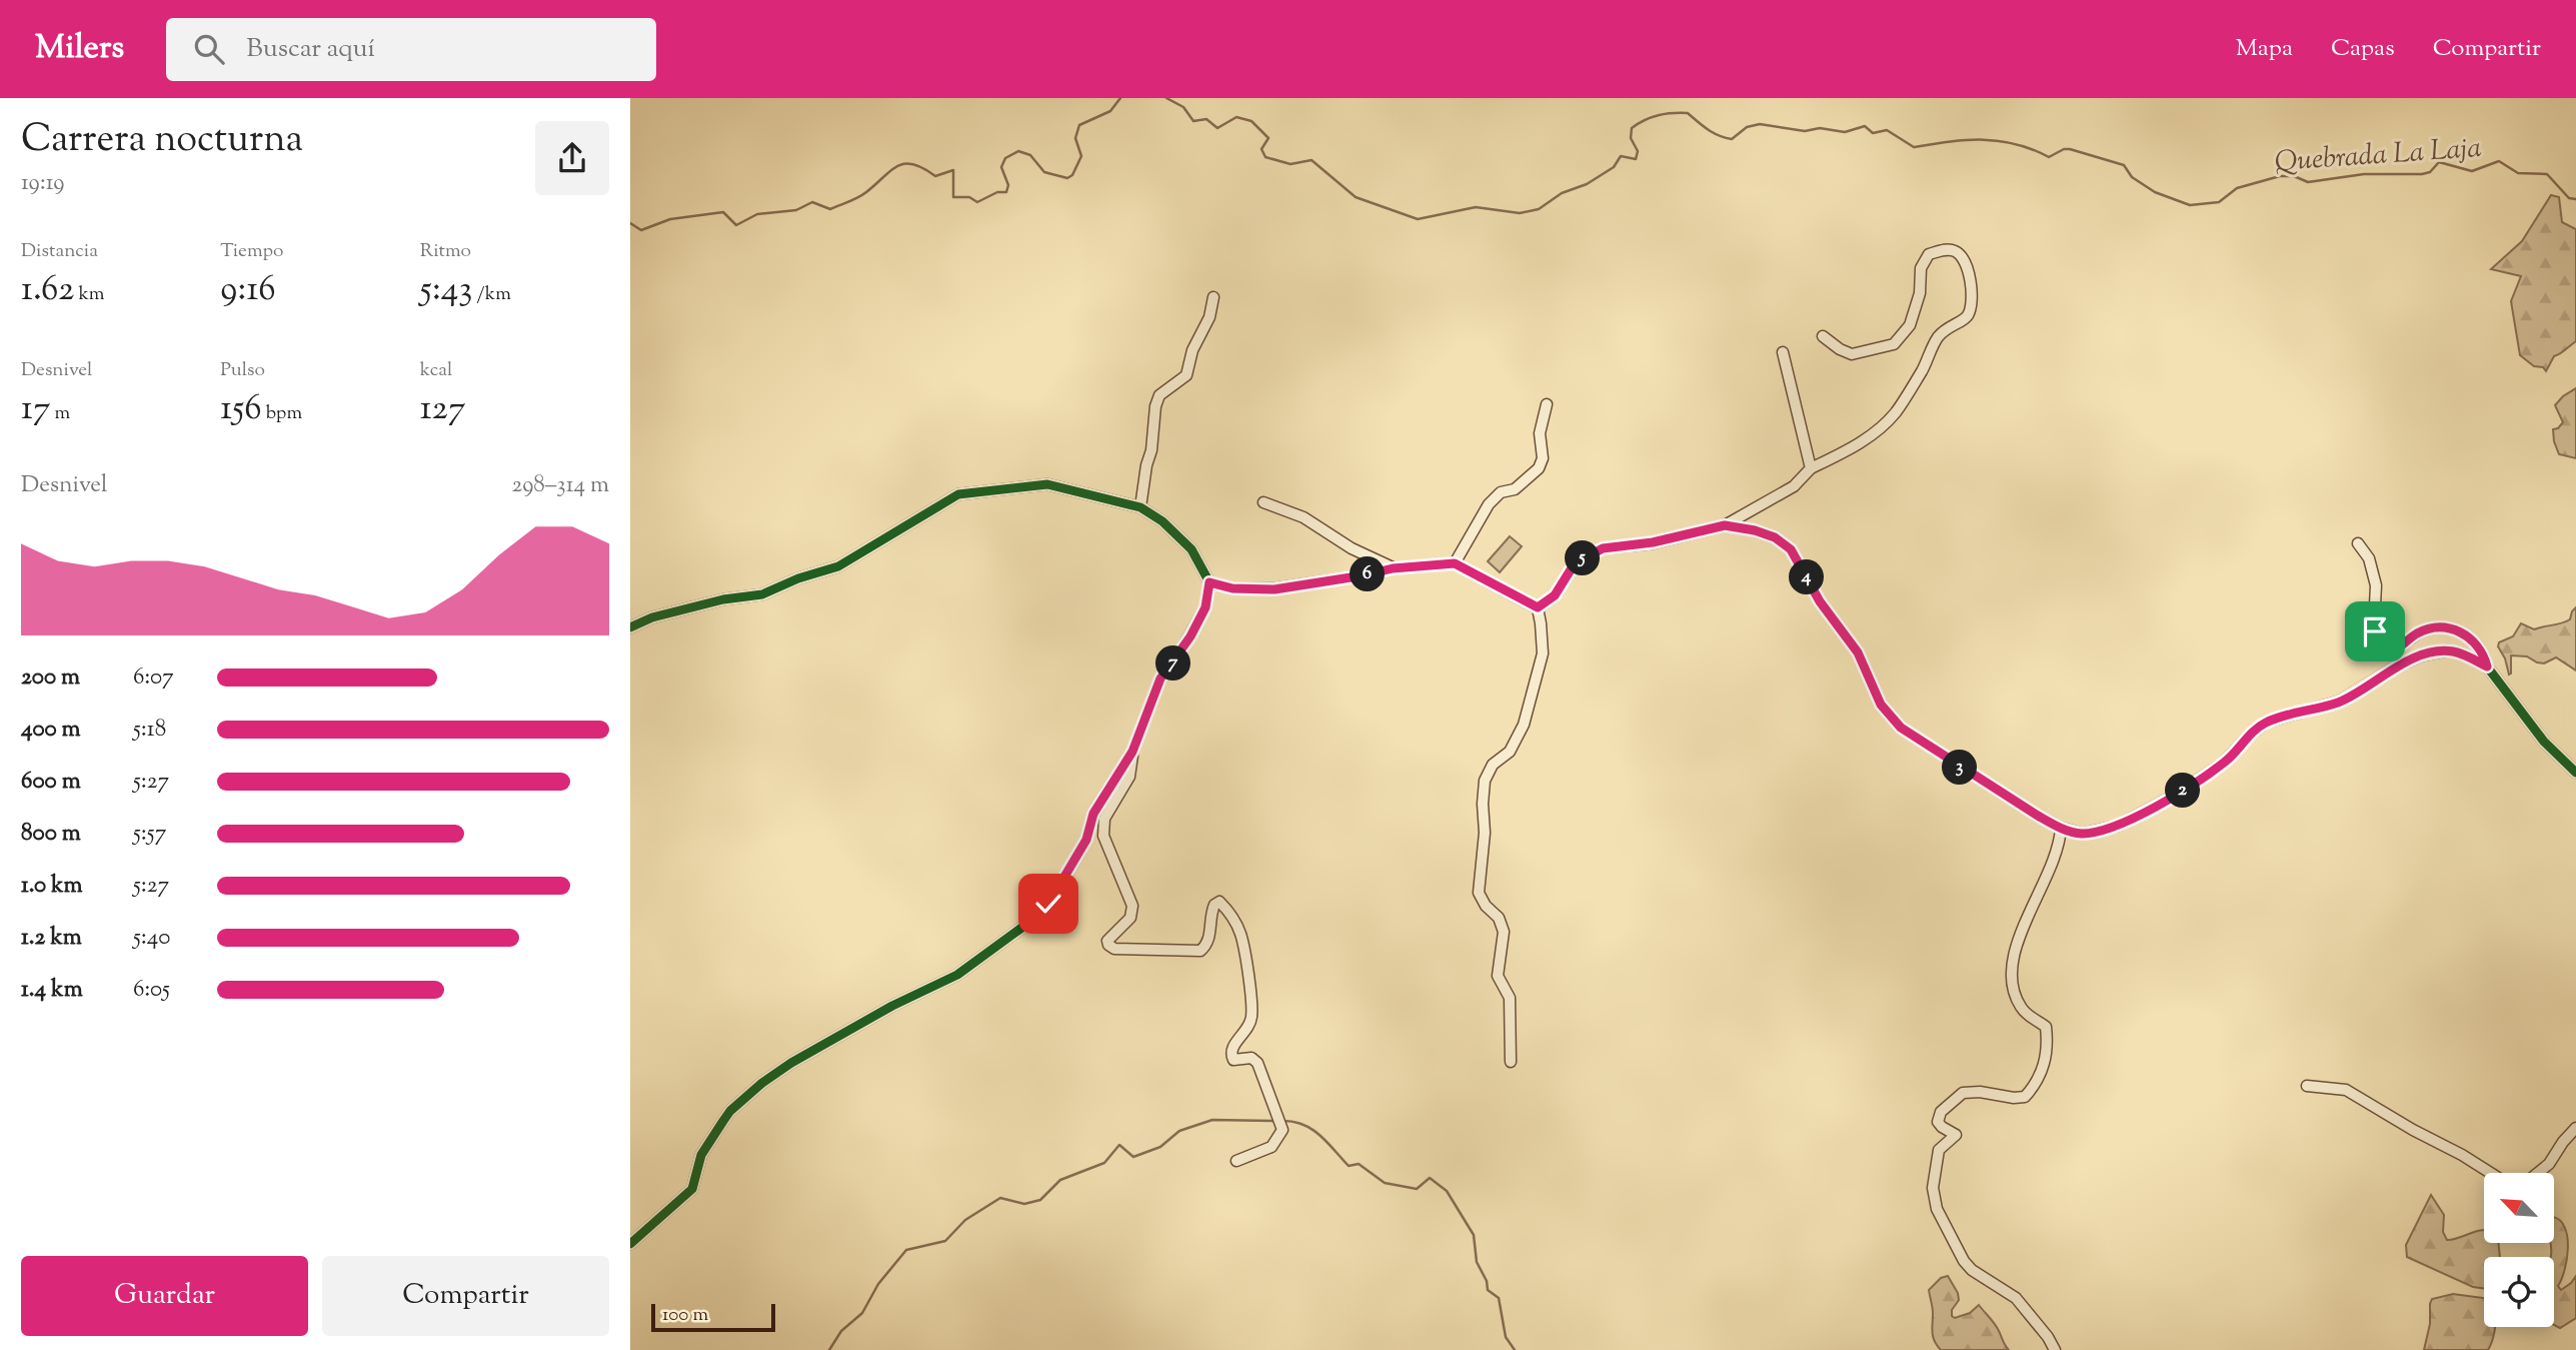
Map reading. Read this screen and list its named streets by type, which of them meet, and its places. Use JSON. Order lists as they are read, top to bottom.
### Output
{
  "water": ["Quebrada La Laja"],
  "scale_bar": "100 m",
  "north": "top left",
  "page": {
    "header": "Milers",
    "search": "Buscar aquí",
    "nav": ["Mapa", "Capas", "Compartir"],
    "heading": ["Carrera nocturna", "19:19"],
    "stats": [
      ["Distancia", "1.62 km"],
      ["Tiempo", "9:16"],
      ["Ritmo", "5:43 /km"],
      ["Desnivel", "17 m"],
      ["Pulso", "156 bpm"],
      ["kcal", "127"]
    ],
    "chart": ["Desnivel", "298–314 m"],
    "pins": [
      "5",
      "6",
      "4",
      "7",
      "3",
      "2"
    ],
    "list": [
      {
        "name": "200 m",
        "note": "6:07"
      },
      {
        "name": "400 m",
        "note": "5:18"
      },
      {
        "name": "600 m",
        "note": "5:27"
      },
      {
        "name": "800 m",
        "note": "5:57"
      },
      {
        "name": "1.0 km",
        "note": "5:27"
      },
      {
        "name": "1.2 km",
        "note": "5:40"
      },
      {
        "name": "1.4 km",
        "note": "6:05"
      }
    ],
    "buttons": ["Guardar", "Compartir"],
    "scale": "100 m"
  }
}
